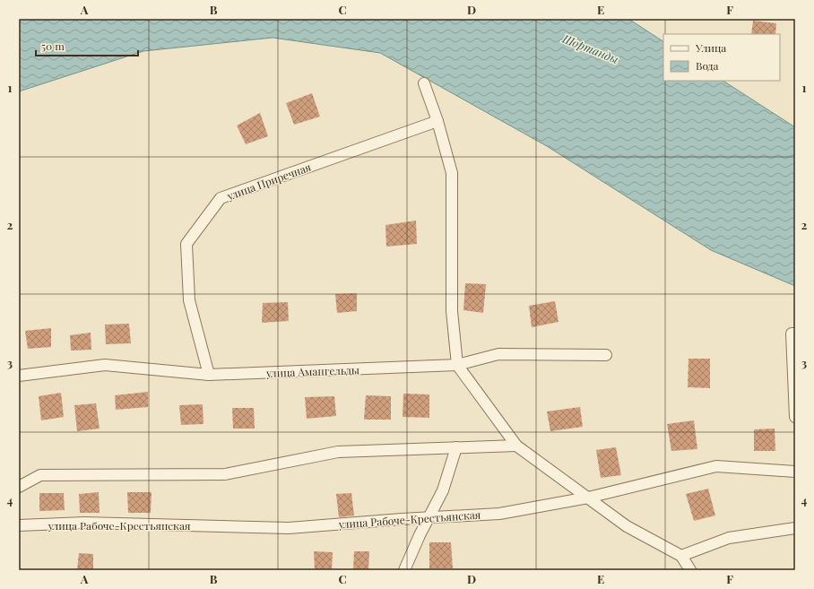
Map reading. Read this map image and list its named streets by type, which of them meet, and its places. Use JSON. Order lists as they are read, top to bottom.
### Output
{
  "streets": {
    "street": ["улица Приречная", "улица Амангельды", "улица Рабоче-Крестьянская"]
  },
  "crossings": [
    ["улица Приречная", "улица Амангельды"]
  ],
  "water": ["Шортанды"],
  "legend": ["Улица", "Вода"],
  "scale_bar": "50 m",
  "grid": {
    "columns": [
      "A",
      "B",
      "C",
      "D",
      "E",
      "F"
    ],
    "rows": [
      "1",
      "2",
      "3",
      "4"
    ]
  }
}
